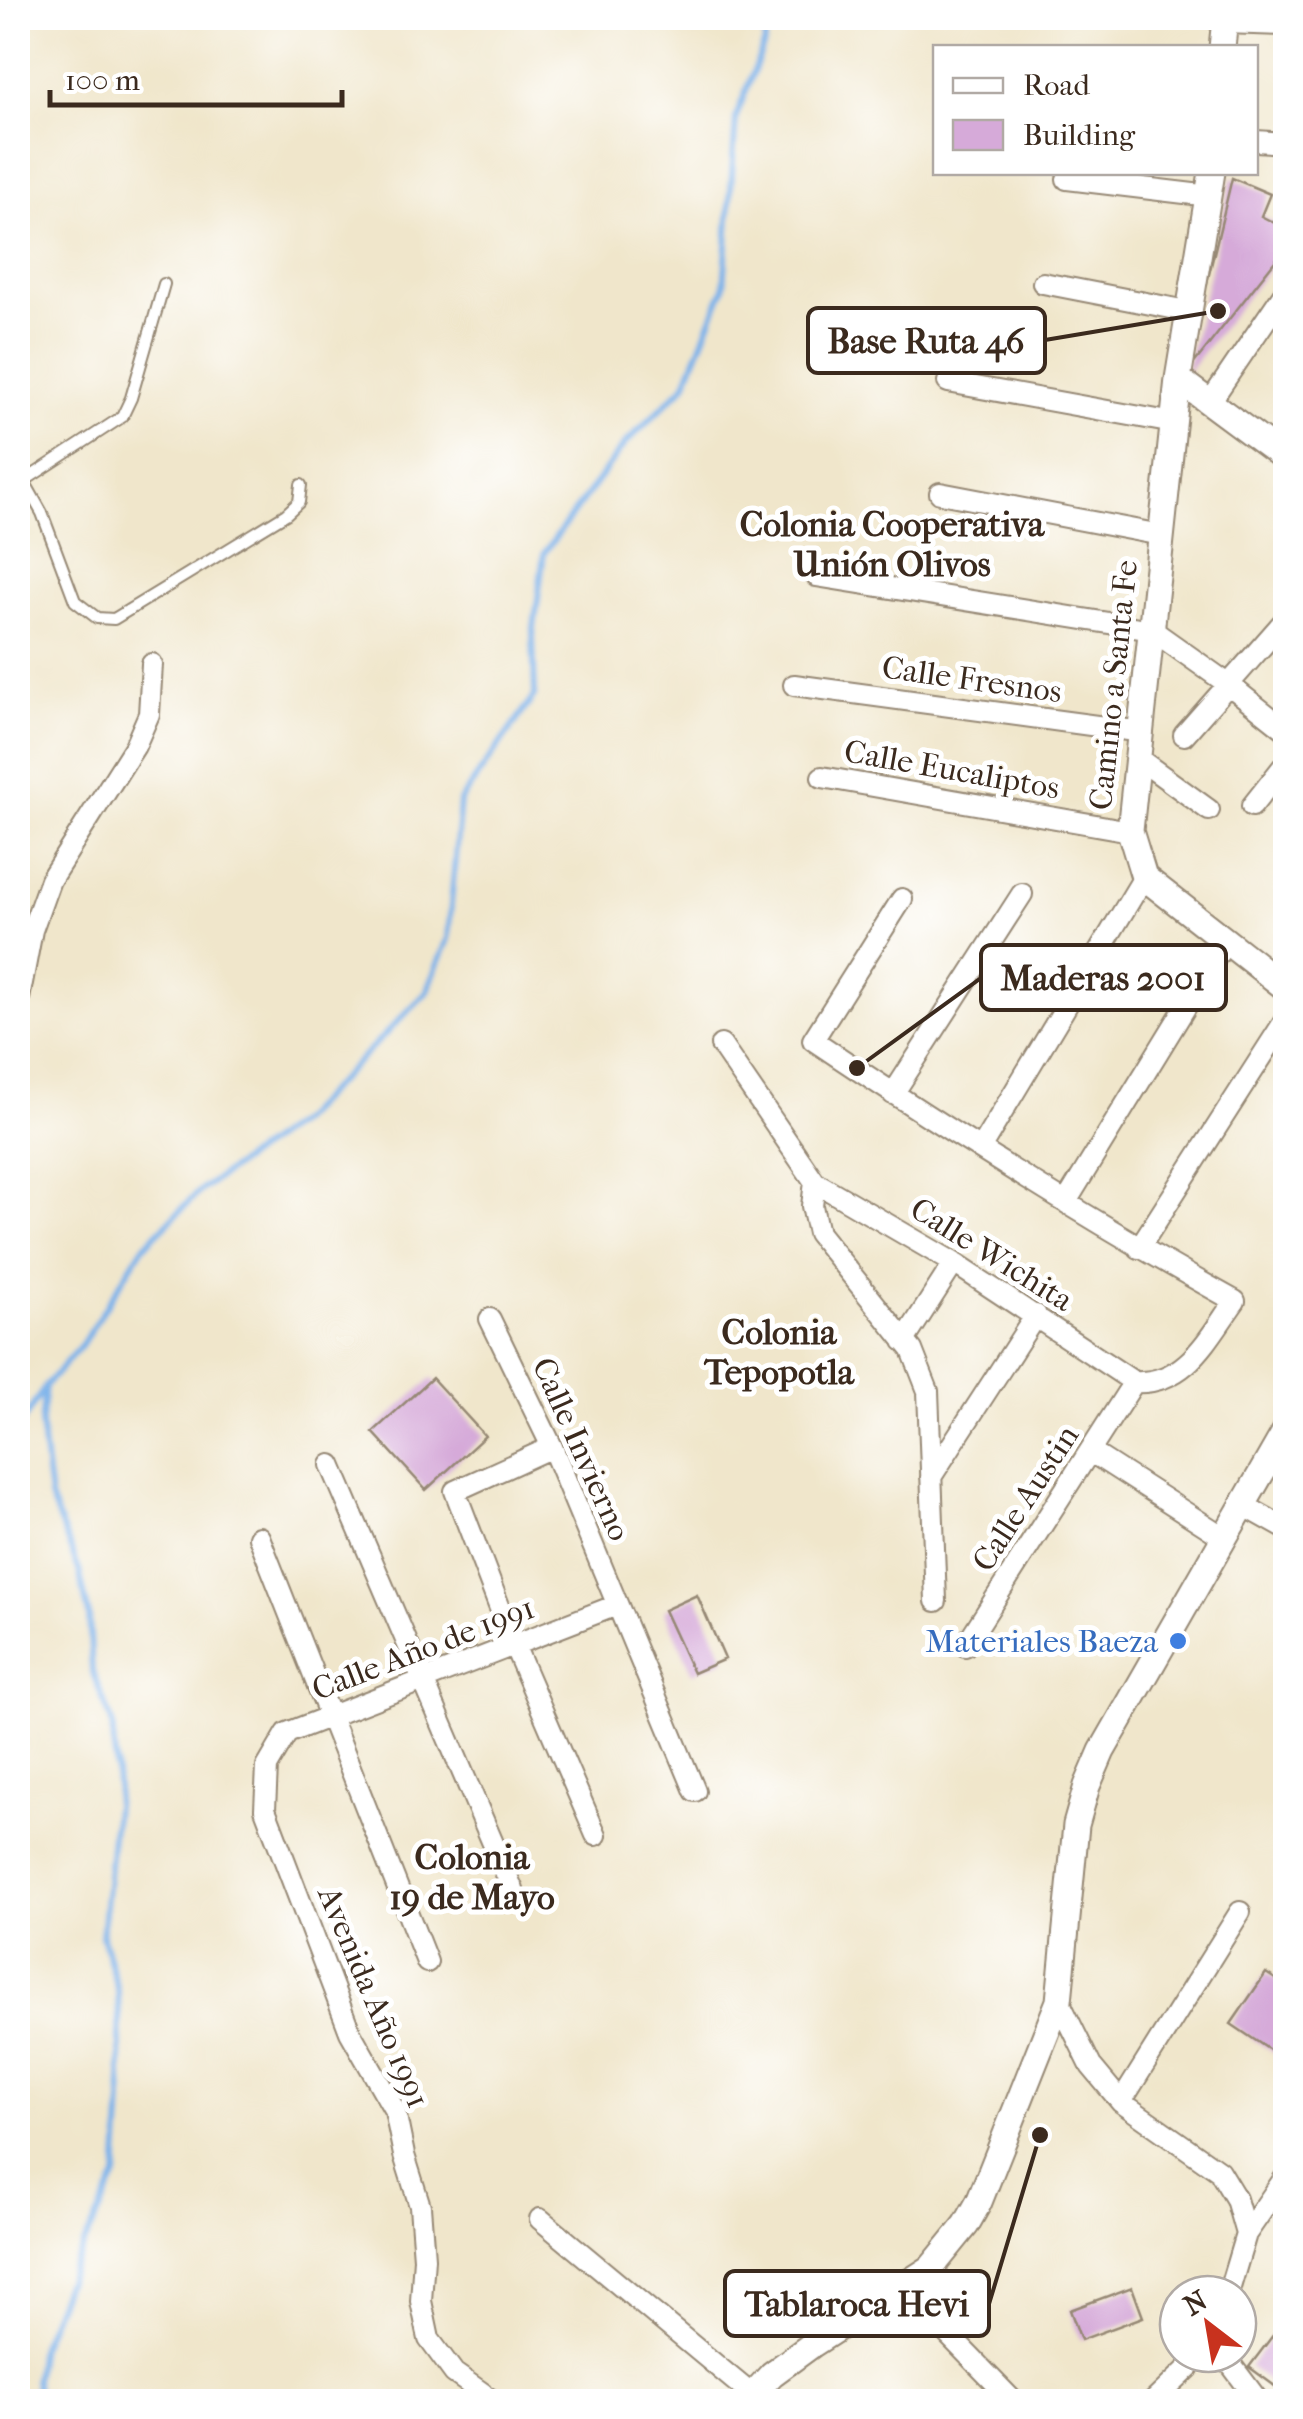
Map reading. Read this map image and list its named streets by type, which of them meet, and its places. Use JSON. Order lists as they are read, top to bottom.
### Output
{
  "streets": {
    "street": [
      "Calle Fresnos",
      "Camino a Santa Fe",
      "Calle Eucaliptos",
      "Calle Wichita",
      "Calle Invierno",
      "Calle Austin",
      "Calle Año de 1991",
      "Avenida Año 1991"
    ]
  },
  "crossings": [
    ["Calle Fresnos", "Camino a Santa Fe"],
    ["Camino a Santa Fe", "Calle Eucaliptos"],
    ["Calle Wichita", "Calle Austin"],
    ["Calle Invierno", "Calle Año de 1991"],
    ["Calle Año de 1991", "Avenida Año 1991"]
  ],
  "districts": ["Colonia Cooperativa Unión Olivos", "Colonia Tepopotla", "Colonia 19 de Mayo"],
  "places": [
    "Base Ruta 46",
    "Maderas 2001",
    "Materiales Baeza",
    "Tablaroca Hevi"
  ],
  "legend": ["Road", "Building"],
  "scale_bar": "100 m",
  "north": "top left"
}
